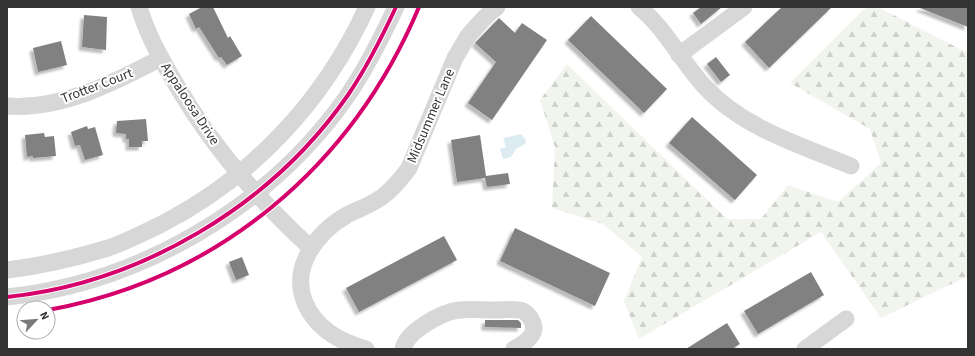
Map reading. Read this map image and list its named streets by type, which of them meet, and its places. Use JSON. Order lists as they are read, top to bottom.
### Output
{
  "streets": {
    "street": ["Trotter Court", "Appaloosa Drive", "Midsummer Lane"]
  },
  "crossings": [
    ["Trotter Court", "Appaloosa Drive"],
    ["Appaloosa Drive", "Midsummer Lane"]
  ],
  "north": "top right"
}
